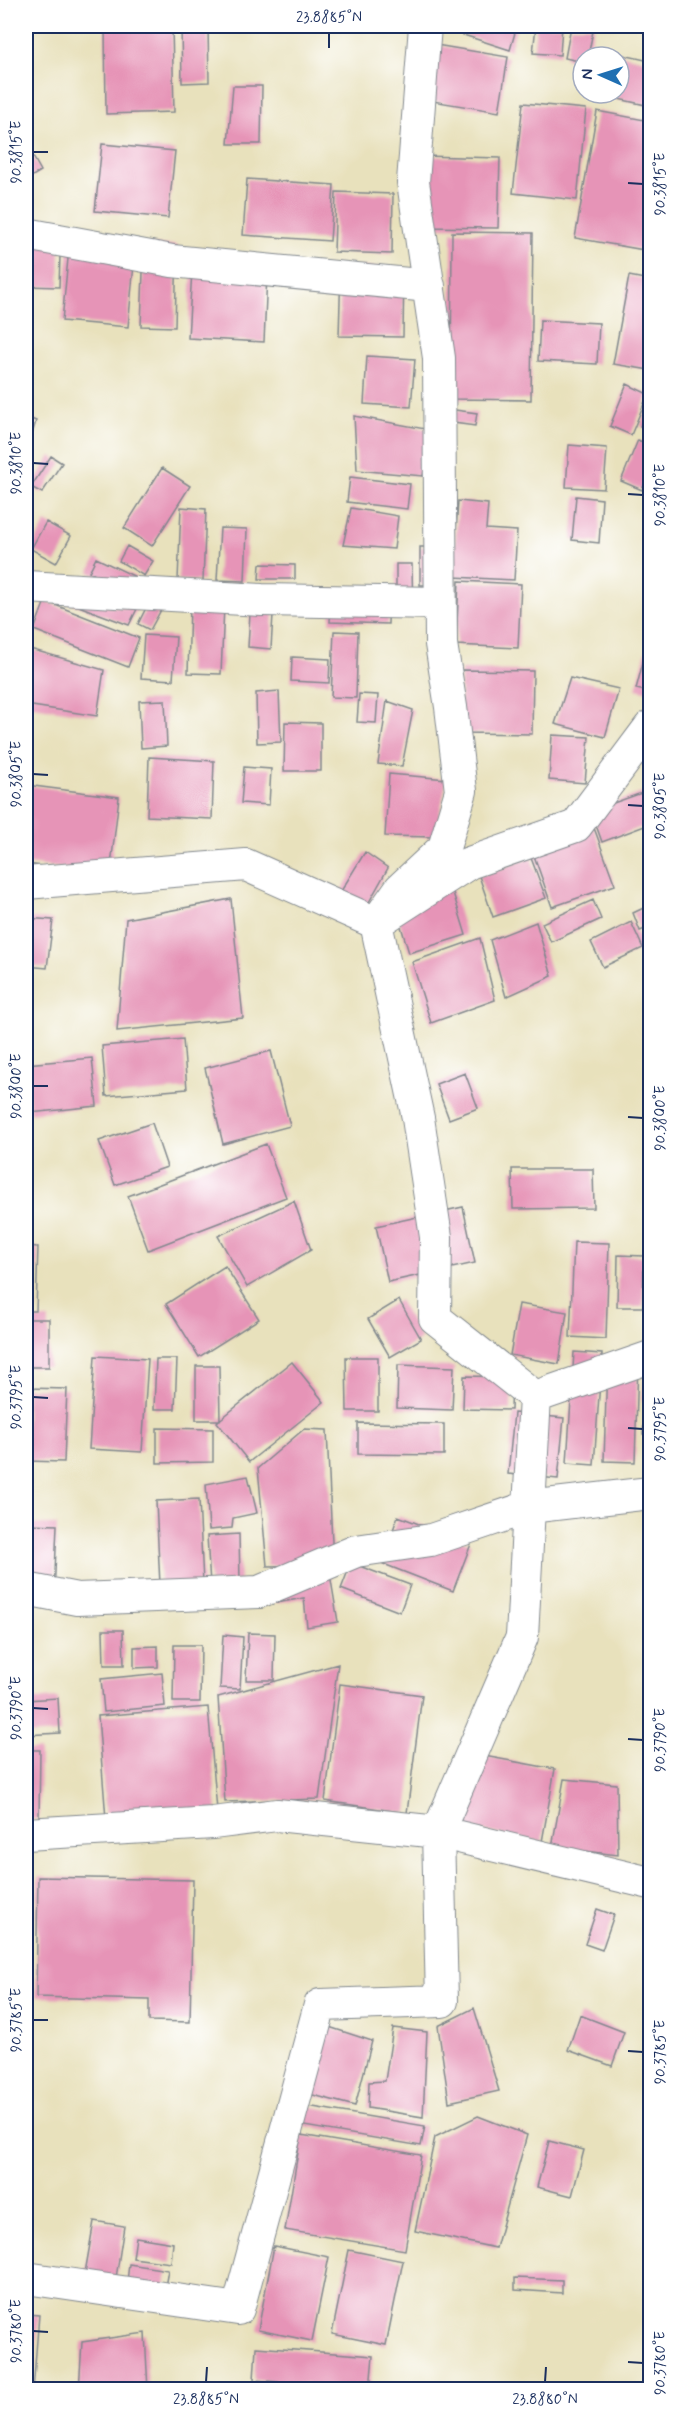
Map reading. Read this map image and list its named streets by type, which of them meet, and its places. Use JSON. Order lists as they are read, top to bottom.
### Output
{
  "north": "left",
  "coordinates": [
    "23.8885°N",
    "90.3815°E",
    "90.3810°E",
    "90.3805°E",
    "90.3800°E",
    "90.3795°E",
    "90.3790°E",
    "90.3785°E",
    "90.3780°E",
    "23.8880°N"
  ]
}
